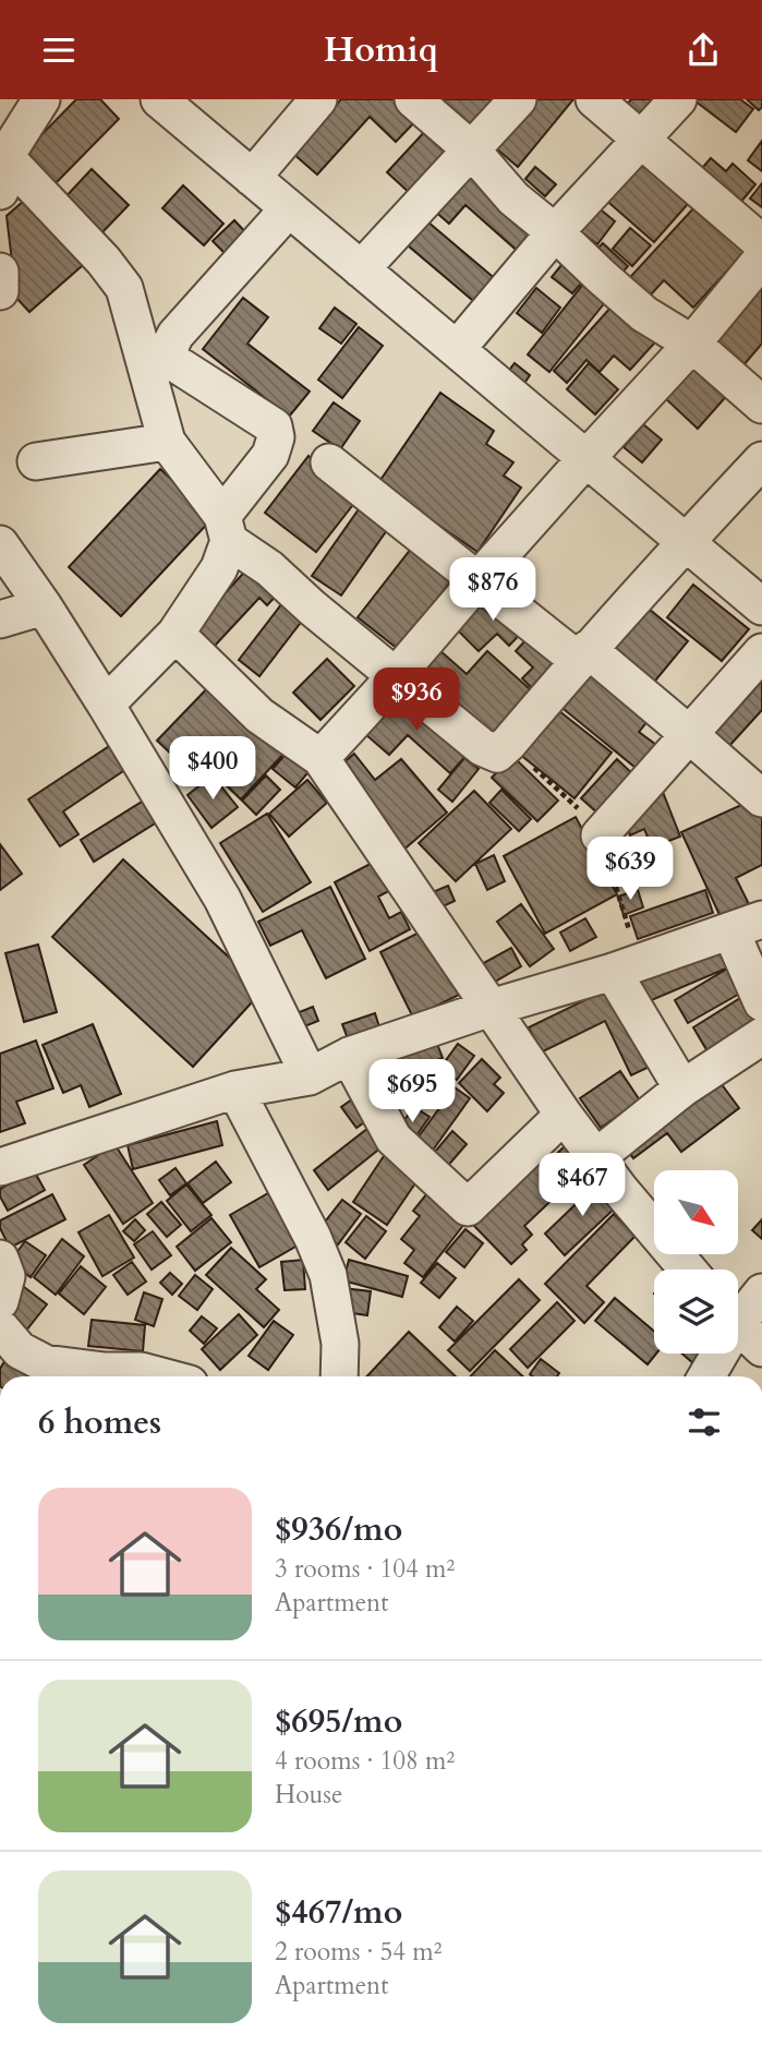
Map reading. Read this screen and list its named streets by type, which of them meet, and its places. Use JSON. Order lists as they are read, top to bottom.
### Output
{
  "north": "bottom right",
  "page": {
    "header": "Homiq",
    "price": [
      "$876",
      "$936",
      "$400",
      "$639",
      "$695",
      "$467"
    ],
    "heading": "6 homes",
    "list": [
      {
        "name": "$936/mo",
        "note": "3 rooms · 104 m² · Apartment"
      },
      {
        "name": "$695/mo",
        "note": "4 rooms · 108 m² · House"
      },
      {
        "name": "$467/mo",
        "note": "2 rooms · 54 m² · Apartment"
      }
    ]
  }
}
